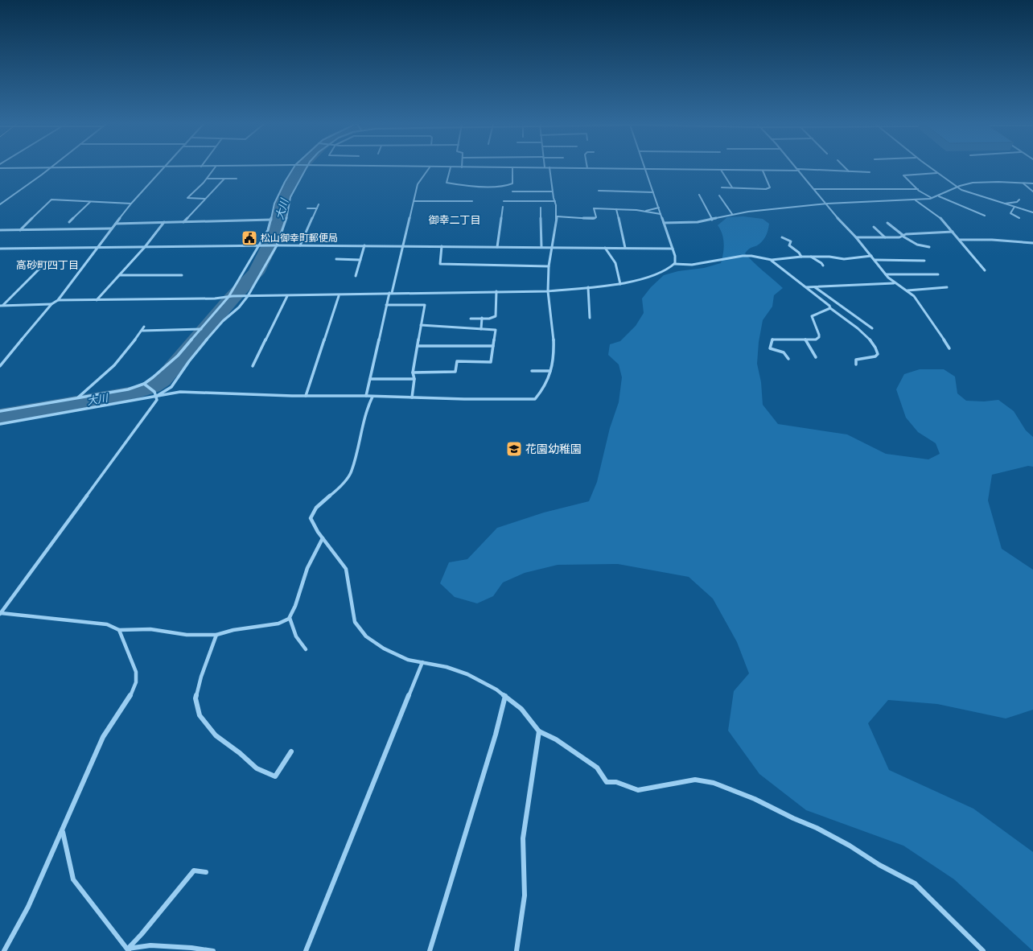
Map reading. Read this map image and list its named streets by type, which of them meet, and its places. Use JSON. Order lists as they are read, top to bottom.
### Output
{
  "districts": ["御幸二丁目", "高砂町四丁目"],
  "water": ["大川"],
  "places": {
    "public building": ["松山御幸町郵便局"],
    "school or university": ["花園幼稚園"]
  }
}
